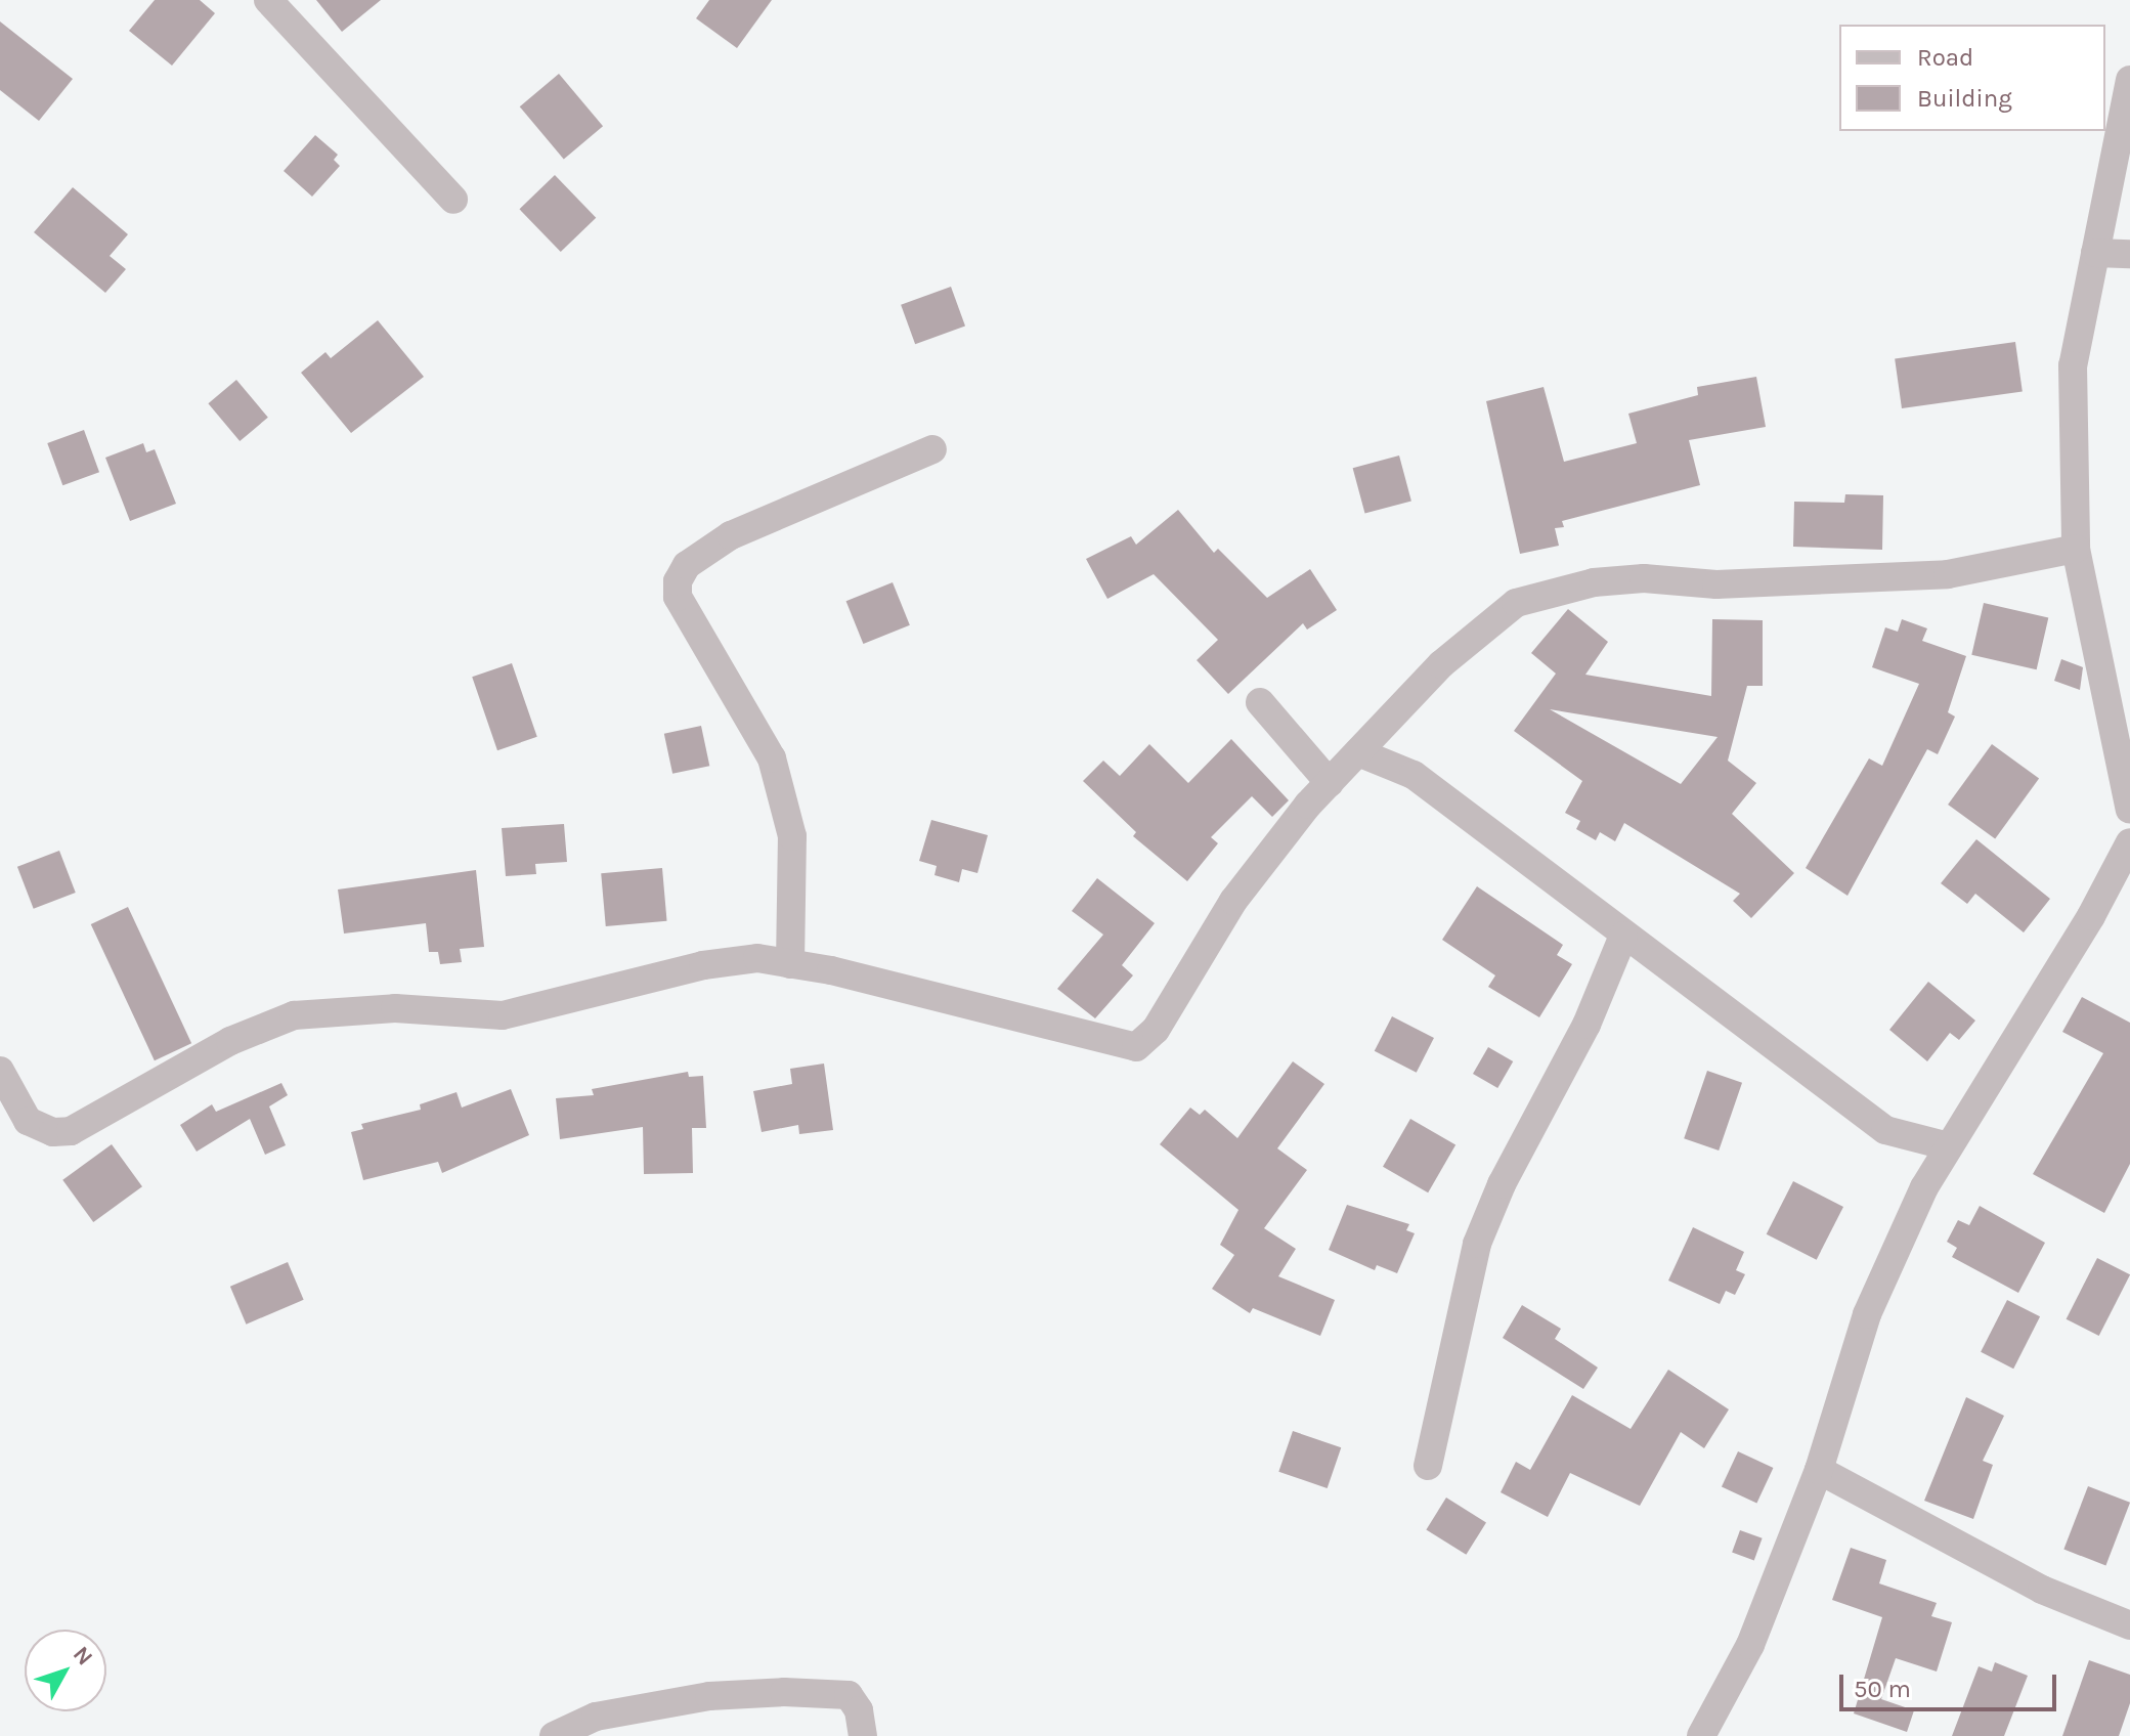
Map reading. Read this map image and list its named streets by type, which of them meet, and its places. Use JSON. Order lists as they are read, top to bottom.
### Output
{
  "legend": ["Road", "Building"],
  "scale_bar": "50 m",
  "north": "top right"
}
